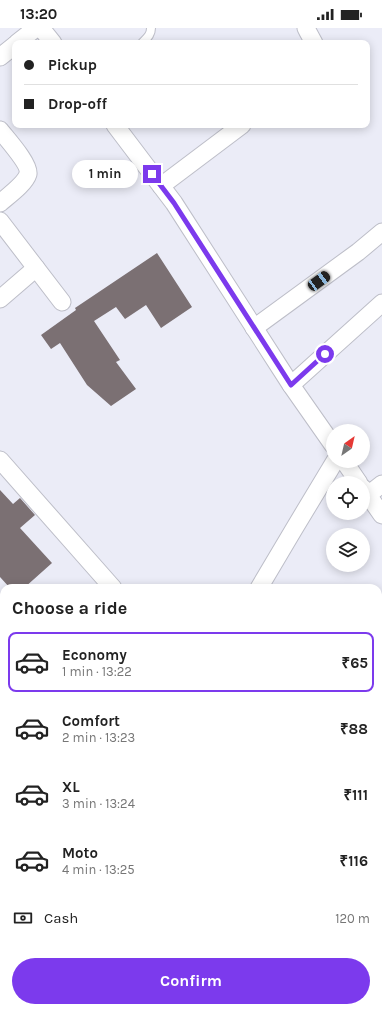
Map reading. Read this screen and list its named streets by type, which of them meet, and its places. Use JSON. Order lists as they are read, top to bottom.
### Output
{
  "north": "top right",
  "page": {
    "status": "13:20",
    "banner": ["Pickup", "Drop-off"],
    "bubble": "1 min",
    "heading": "Choose a ride",
    "list": [
      {
        "name": "Economy",
        "note": "1 min · 13:22",
        "value": "₹65"
      },
      {
        "name": "Comfort",
        "note": "2 min · 13:23",
        "value": "₹88"
      },
      {
        "name": "XL",
        "note": "3 min · 13:24",
        "value": "₹111"
      },
      {
        "name": "Moto",
        "note": "4 min · 13:25",
        "value": "₹116"
      }
    ],
    "pay": ["Cash", "120 m"],
    "buttons": "Confirm"
  }
}
